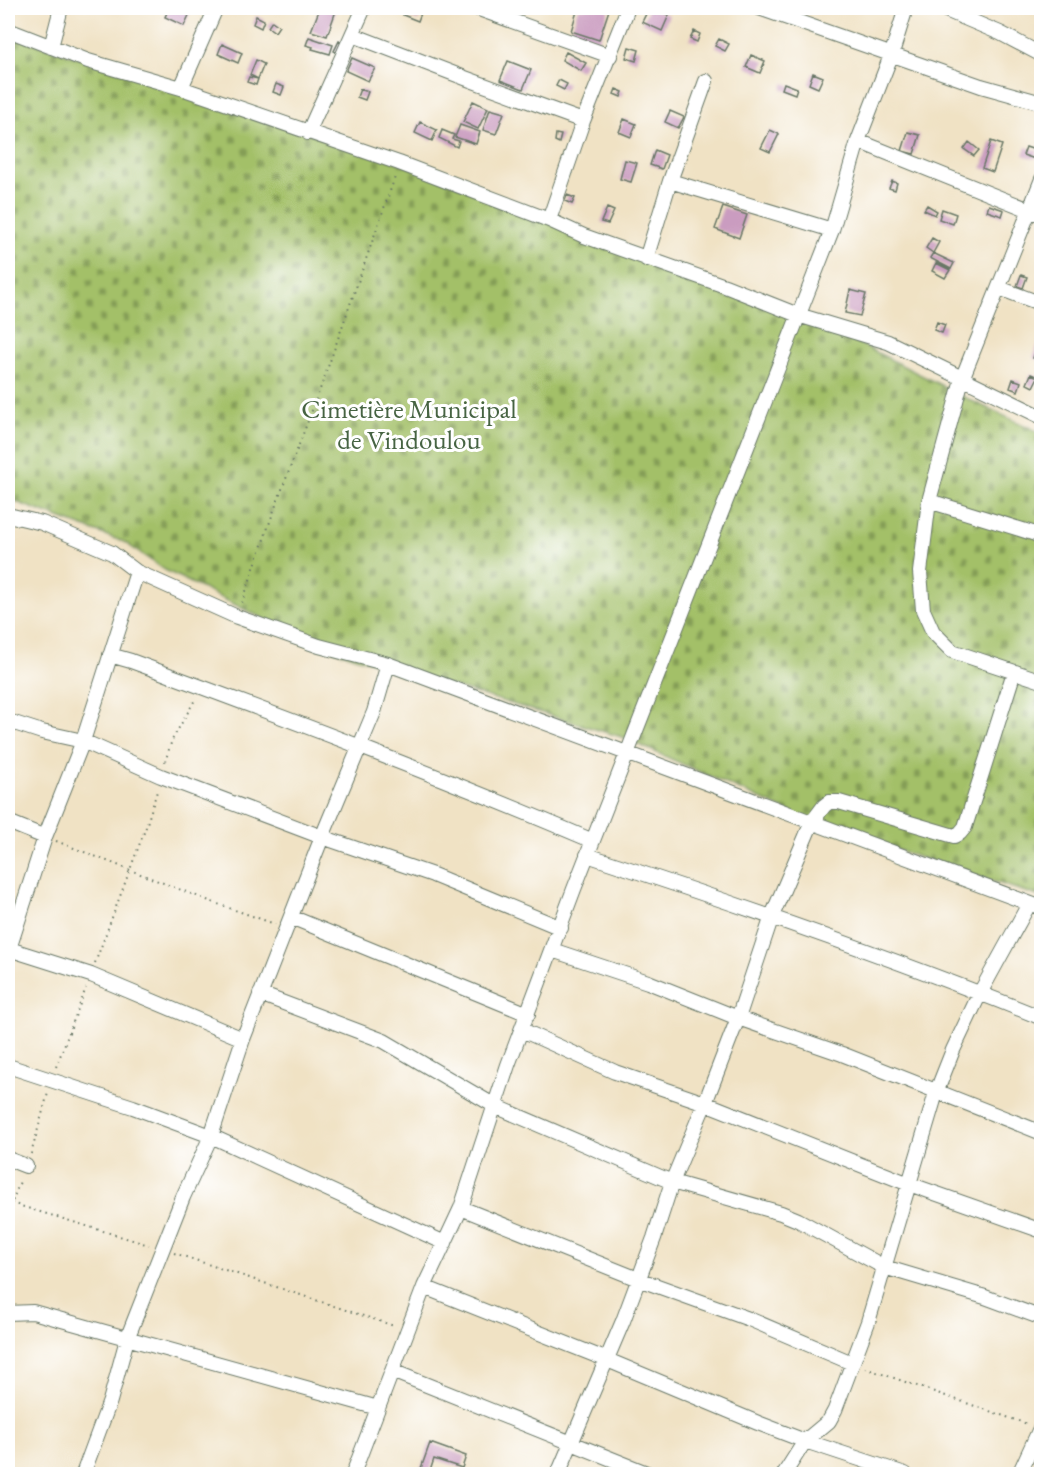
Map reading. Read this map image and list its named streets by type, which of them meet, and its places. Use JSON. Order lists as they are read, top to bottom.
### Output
{
  "parks": ["Cimetière Municipal de Vindoulou"]
}
